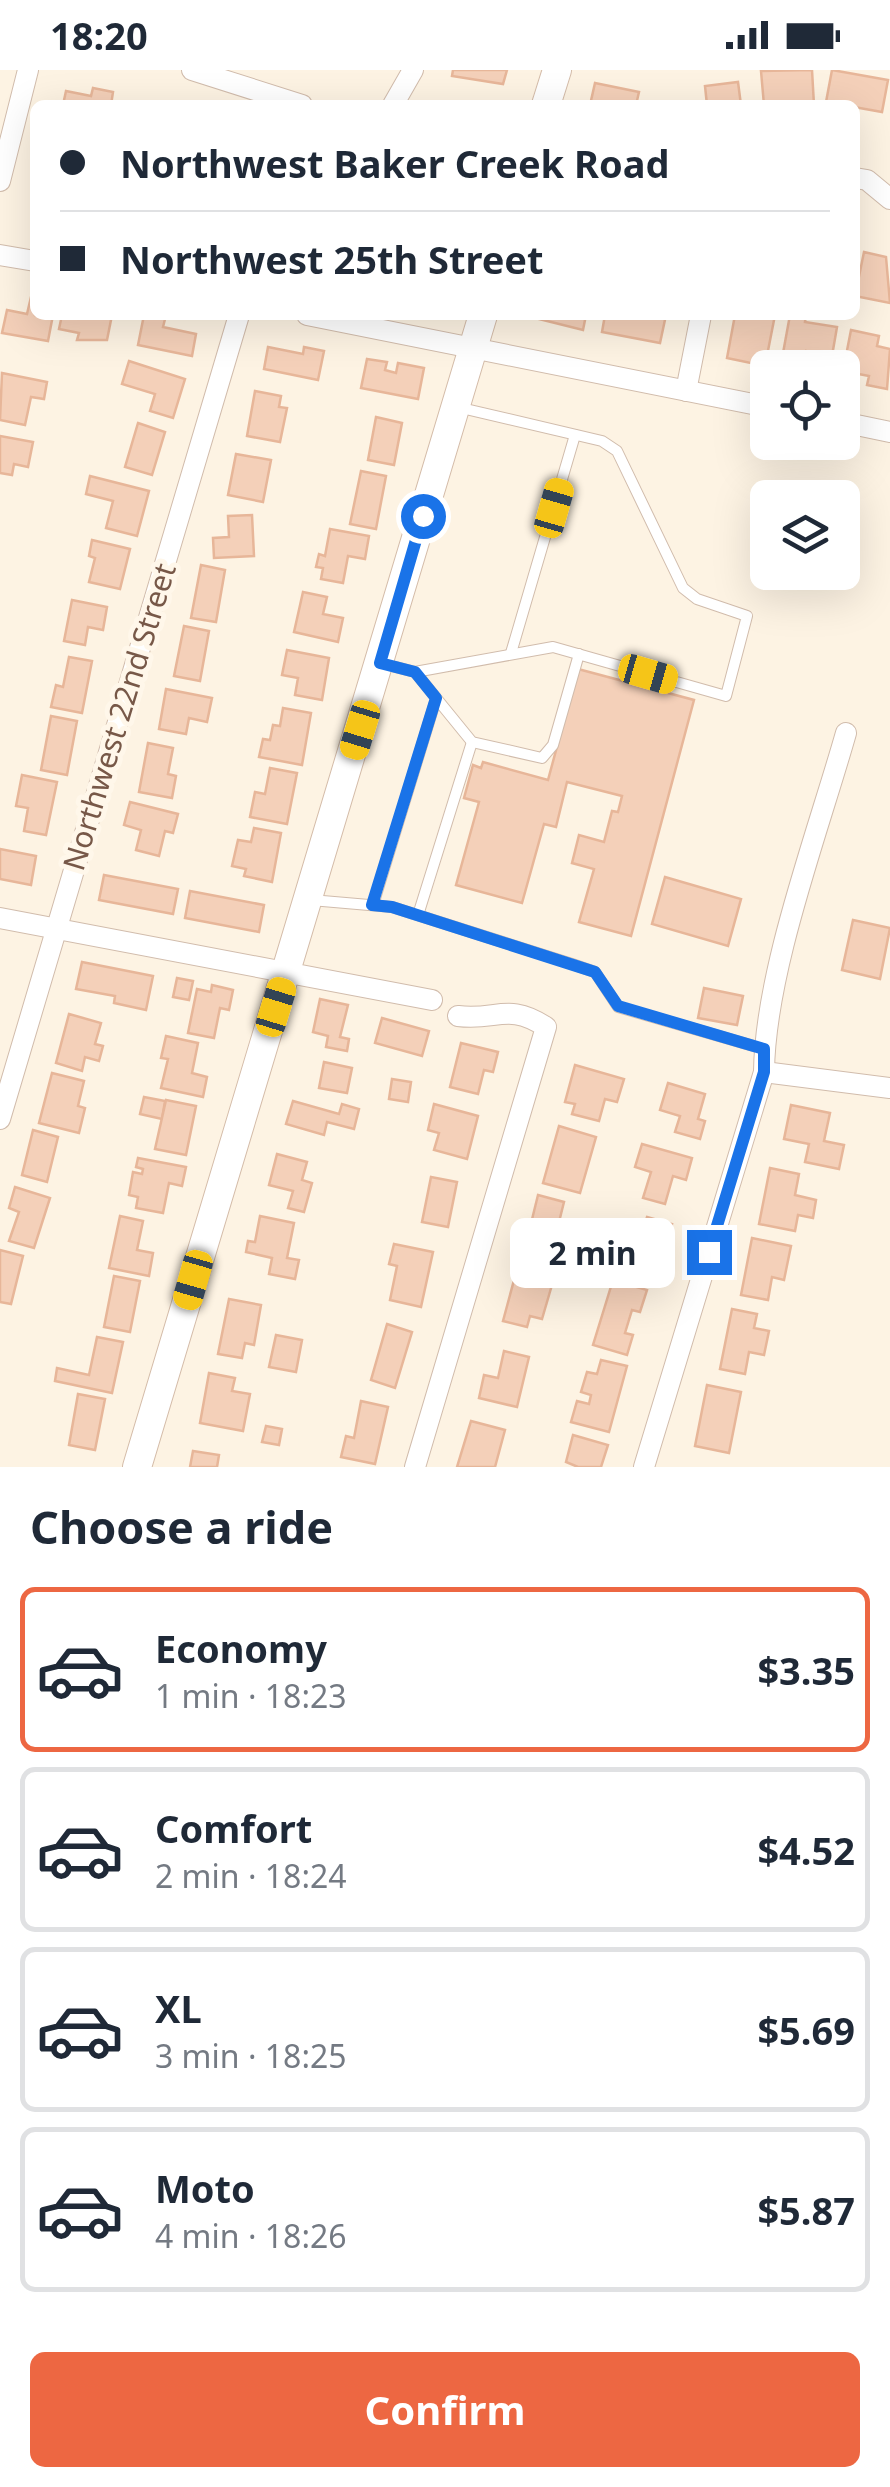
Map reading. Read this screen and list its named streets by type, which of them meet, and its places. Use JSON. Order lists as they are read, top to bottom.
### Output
{
  "streets": {
    "street": ["Northwest 22nd Street"]
  },
  "page": {
    "status": "18:20",
    "banner": ["Northwest Baker Creek Road", "Northwest 25th Street"],
    "bubble": "2 min",
    "heading": "Choose a ride",
    "list": [
      {
        "name": "Economy",
        "note": "1 min · 18:23",
        "value": "$3.35"
      },
      {
        "name": "Comfort",
        "note": "2 min · 18:24",
        "value": "$4.52"
      },
      {
        "name": "XL",
        "note": "3 min · 18:25",
        "value": "$5.69"
      },
      {
        "name": "Moto",
        "note": "4 min · 18:26",
        "value": "$5.87"
      }
    ],
    "buttons": "Confirm"
  }
}
